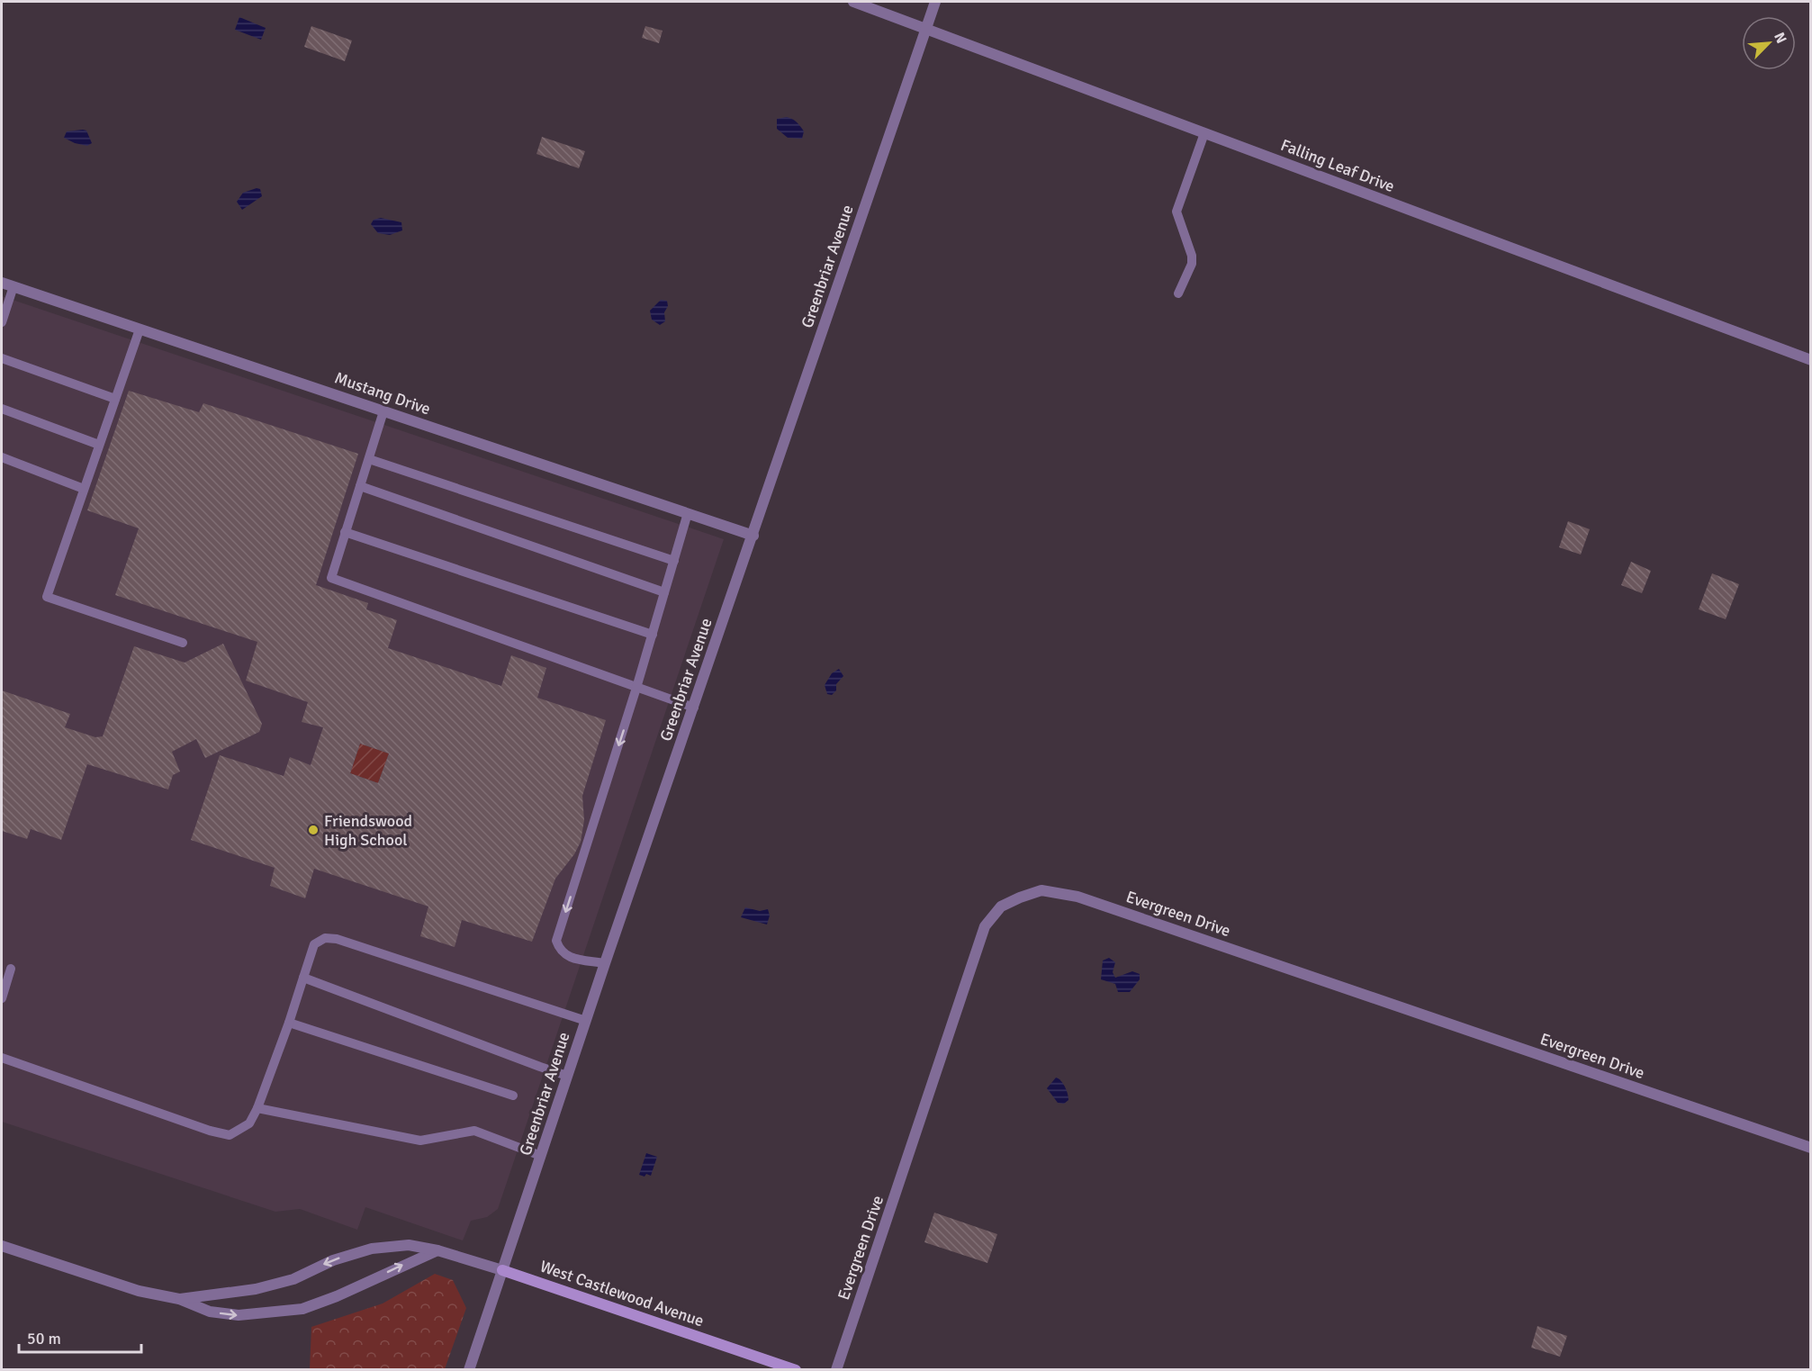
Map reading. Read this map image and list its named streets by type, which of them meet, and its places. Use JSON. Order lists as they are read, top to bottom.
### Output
{
  "streets": {
    "street": [
      "Falling Leaf Drive",
      "Greenbriar Avenue",
      "Mustang Drive",
      "Evergreen Drive",
      "West Castlewood Avenue"
    ]
  },
  "crossings": [
    ["Falling Leaf Drive", "Greenbriar Avenue"],
    ["Greenbriar Avenue", "Mustang Drive"],
    ["Greenbriar Avenue", "West Castlewood Avenue"]
  ],
  "places": ["Friendswood High School"],
  "scale_bar": "50 m",
  "north": "top right"
}
